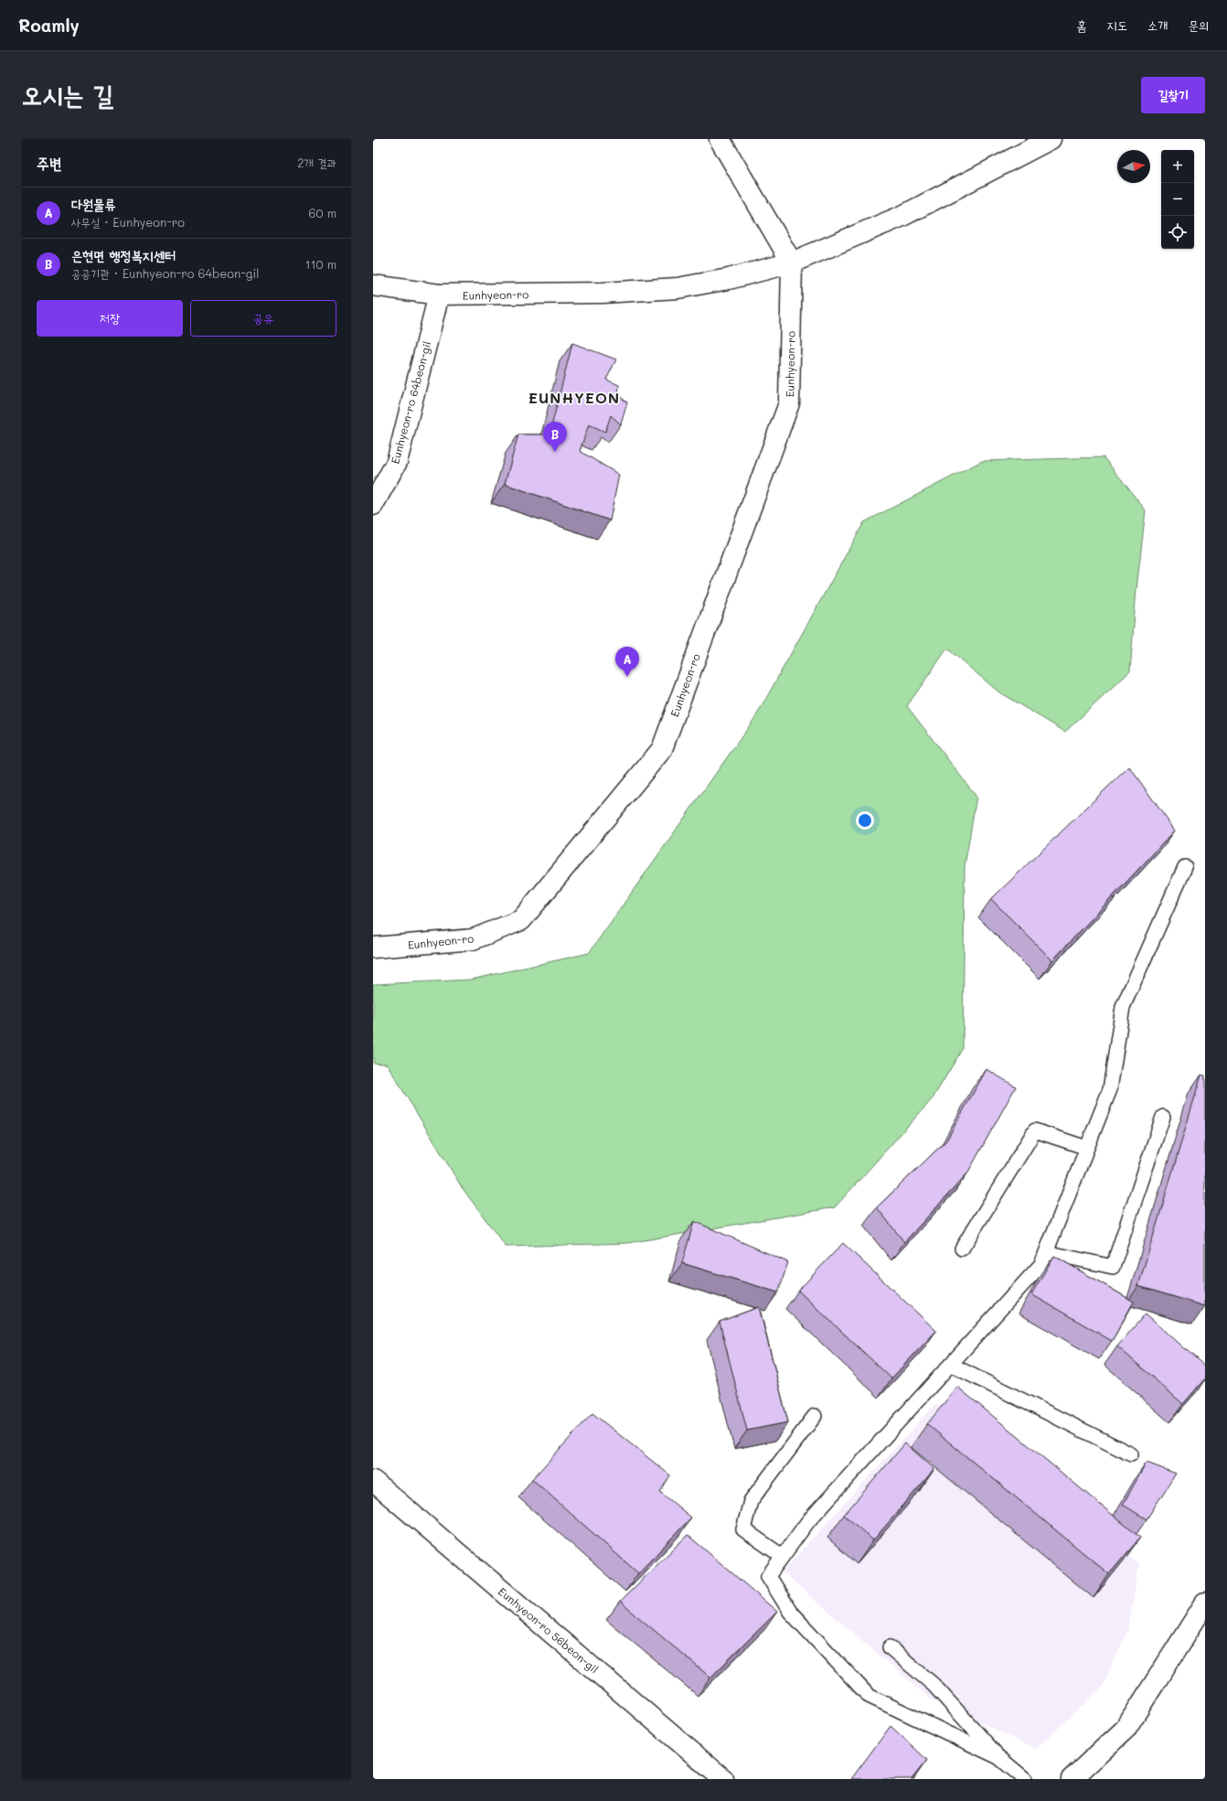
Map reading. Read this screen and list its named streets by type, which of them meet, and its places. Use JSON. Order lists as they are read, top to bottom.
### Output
{
  "streets": {
    "street": ["Eunhyeon-ro", "Eunhyeon-ro 64beon-gil", "Eunhyeon-ro 56beon-gil"]
  },
  "crossings": [
    ["Eunhyeon-ro", "Eunhyeon-ro 64beon-gil"]
  ],
  "districts": ["EUNHYEON"],
  "north": "right",
  "page": {
    "header": "Roamly",
    "nav": [
      "홈",
      "지도",
      "소개",
      "문의"
    ],
    "buttons": [
      "길찾기",
      ["저장", "공유"]
    ],
    "title": "오시는 길",
    "heading": ["주변", "2개 결과"],
    "map_buttons": ["+", "−"],
    "list": [
      {
        "mark": "A",
        "name": "다원물류",
        "note": "사무실 · Eunhyeon-ro",
        "value": "60 m"
      },
      {
        "mark": "B",
        "name": "은현면 행정복지센터",
        "note": "공공기관 · Eunhyeon-ro 64beon-gil",
        "value": "110 m"
      }
    ],
    "pins": ["B", "A"]
  }
}
